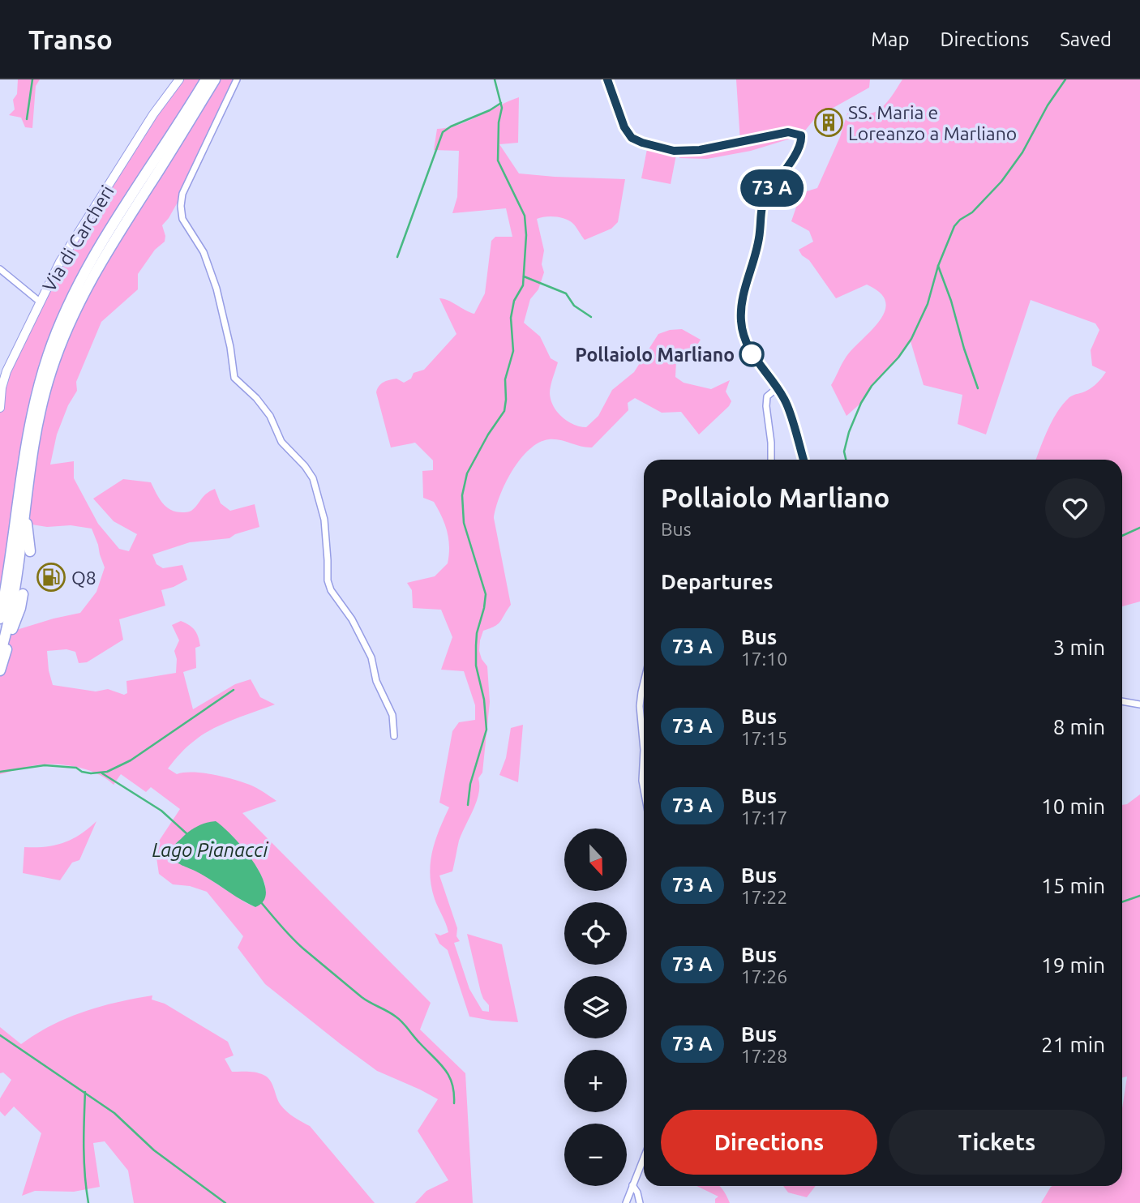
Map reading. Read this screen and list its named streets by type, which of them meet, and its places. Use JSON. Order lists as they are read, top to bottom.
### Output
{
  "streets": {
    "street": ["Via di Carcheri"]
  },
  "water": ["Lago Pianacci"],
  "places": {
    "building": ["SS. Maria e Loreanzo a Marliano"],
    "other": ["Pollaiolo Marliano"],
    "fuel station": ["Q8"]
  },
  "north": "bottom",
  "page": {
    "header": "Transo",
    "nav": ["Map", "Directions", "Saved"],
    "on_map": "73 A",
    "heading": [
      ["Pollaiolo Marliano", "Bus"],
      "Departures"
    ],
    "list": [
      {
        "mark": "73 A",
        "name": "Bus",
        "note": "17:10",
        "value": "3 min"
      },
      {
        "mark": "73 A",
        "name": "Bus",
        "note": "17:15",
        "value": "8 min"
      },
      {
        "mark": "73 A",
        "name": "Bus",
        "note": "17:17",
        "value": "10 min"
      },
      {
        "mark": "73 A",
        "name": "Bus",
        "note": "17:22",
        "value": "15 min"
      },
      {
        "mark": "73 A",
        "name": "Bus",
        "note": "17:26",
        "value": "19 min"
      },
      {
        "mark": "73 A",
        "name": "Bus",
        "note": "17:28",
        "value": "21 min"
      }
    ],
    "map_buttons": ["+", "−"],
    "buttons": ["Directions", "Tickets"]
  }
}
